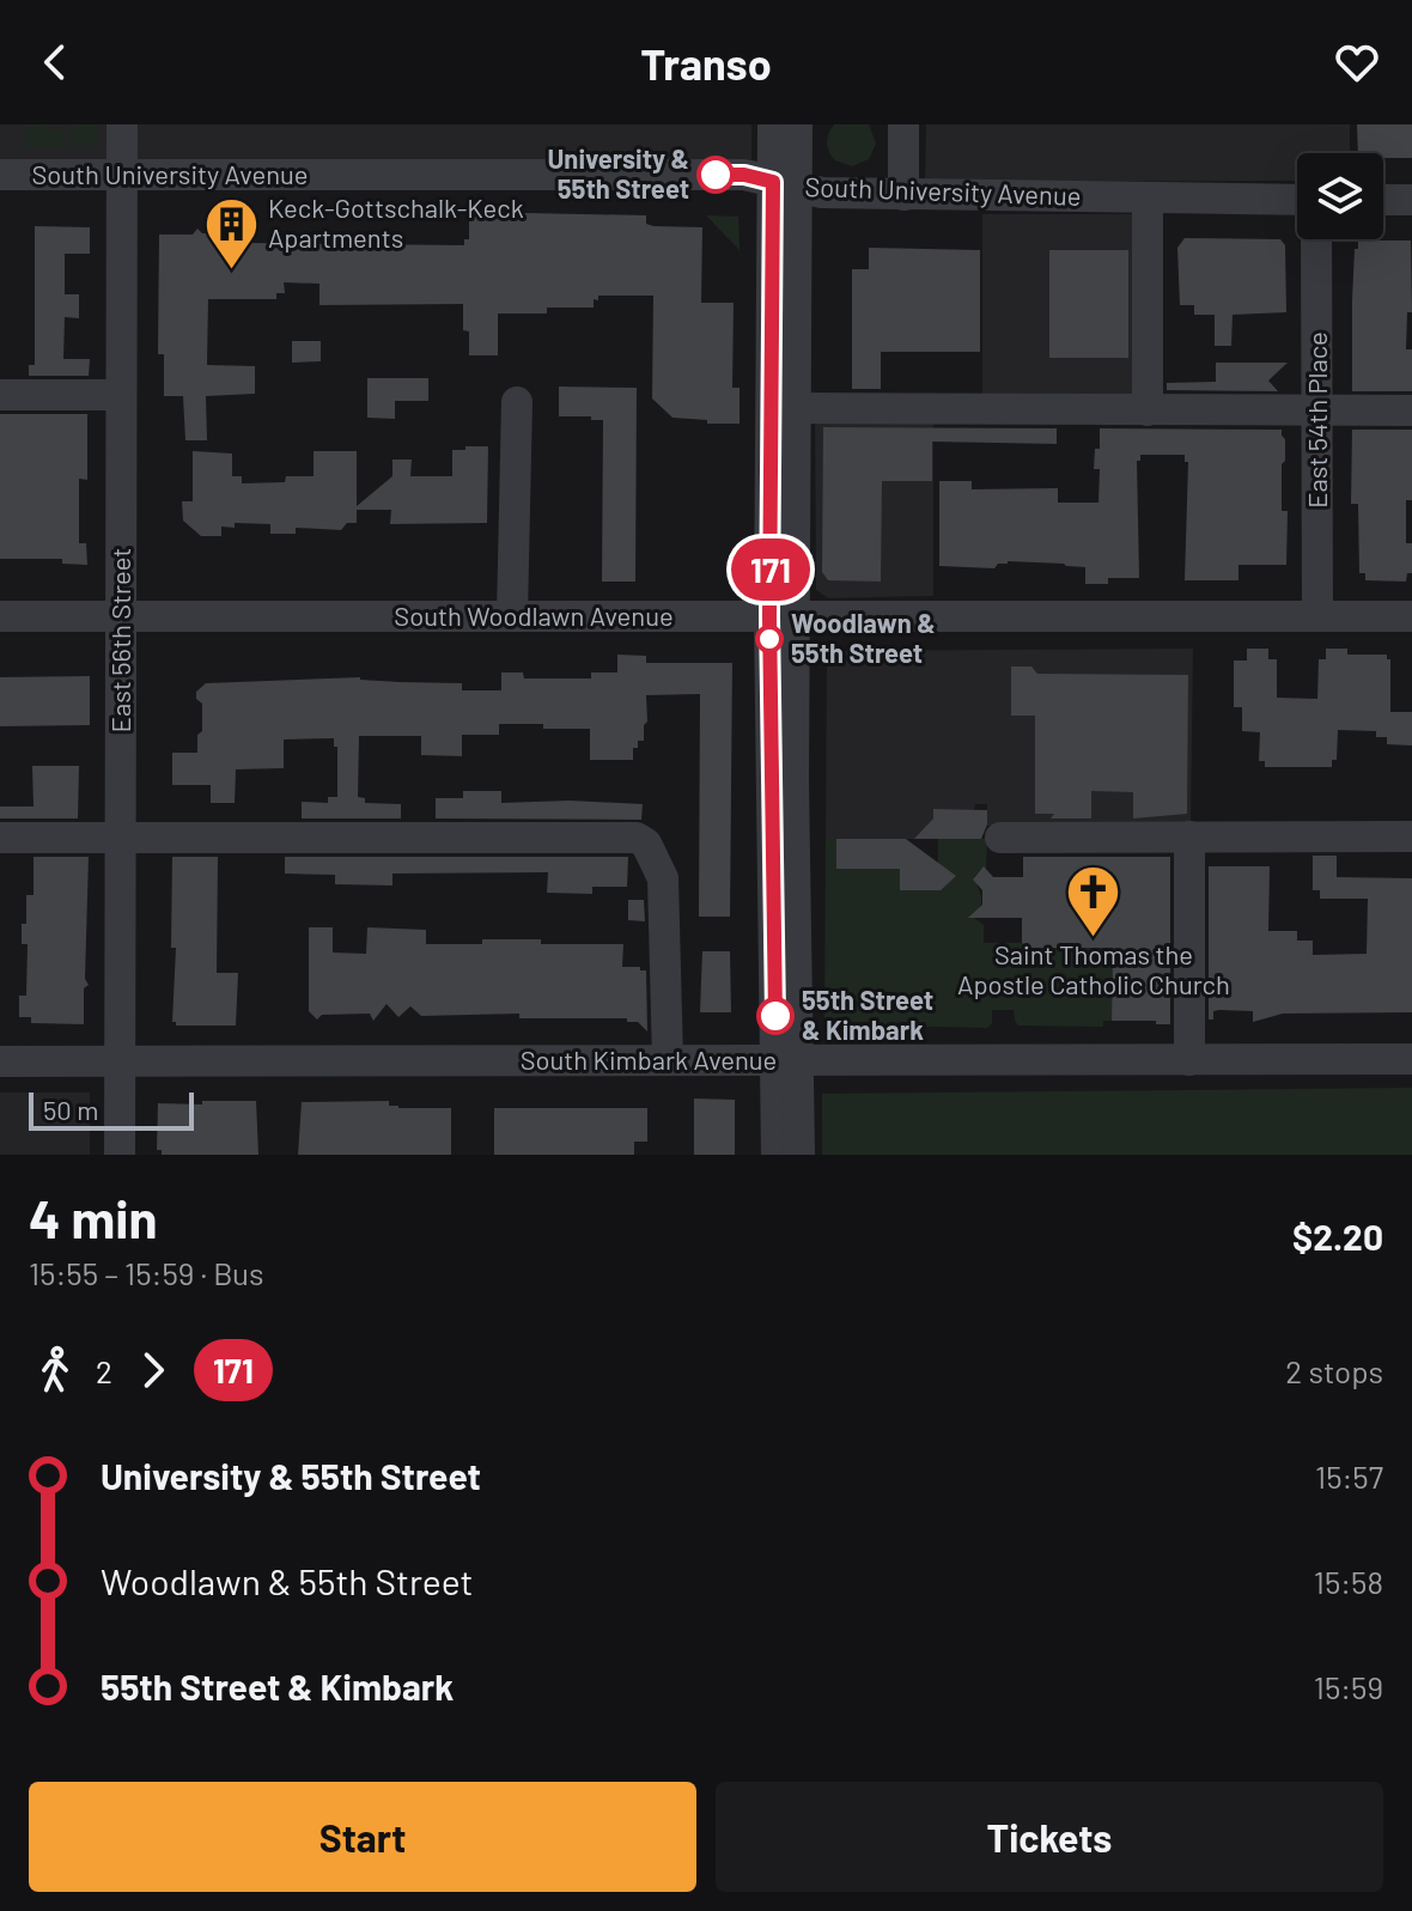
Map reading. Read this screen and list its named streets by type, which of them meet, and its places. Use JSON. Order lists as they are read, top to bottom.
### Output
{
  "streets": {
    "street": [
      "South University Avenue",
      "East 54th Place",
      "South Woodlawn Avenue",
      "East 56th Street",
      "South Kimbark Avenue"
    ]
  },
  "crossings": [
    ["South University Avenue", "East 56th Street"],
    ["East 54th Place", "South Woodlawn Avenue"],
    ["South Woodlawn Avenue", "East 56th Street"],
    ["East 56th Street", "South Kimbark Avenue"]
  ],
  "places": {
    "other": ["University & 55th Street", "Woodlawn & 55th Street", "55th Street & Kimbark"],
    "building": ["Keck-Gottschalk-Keck Apartments"],
    "church": ["Saint Thomas the Apostle Catholic Church"]
  },
  "lines": ["bus line 171"],
  "scale_bar": "50 m",
  "page": {
    "header": "Transo",
    "on_map": "171",
    "scale": "50 m",
    "heading": ["4 min", "15:55 – 15:59 · Bus", "$2.20"],
    "legs": ["2", "171", "2 stops"],
    "list": [
      {
        "name": "University & 55th Street",
        "value": "15:57"
      },
      {
        "name": "Woodlawn & 55th Street",
        "value": "15:58"
      },
      {
        "name": "55th Street & Kimbark",
        "value": "15:59"
      }
    ],
    "buttons": ["Start", "Tickets"]
  }
}
